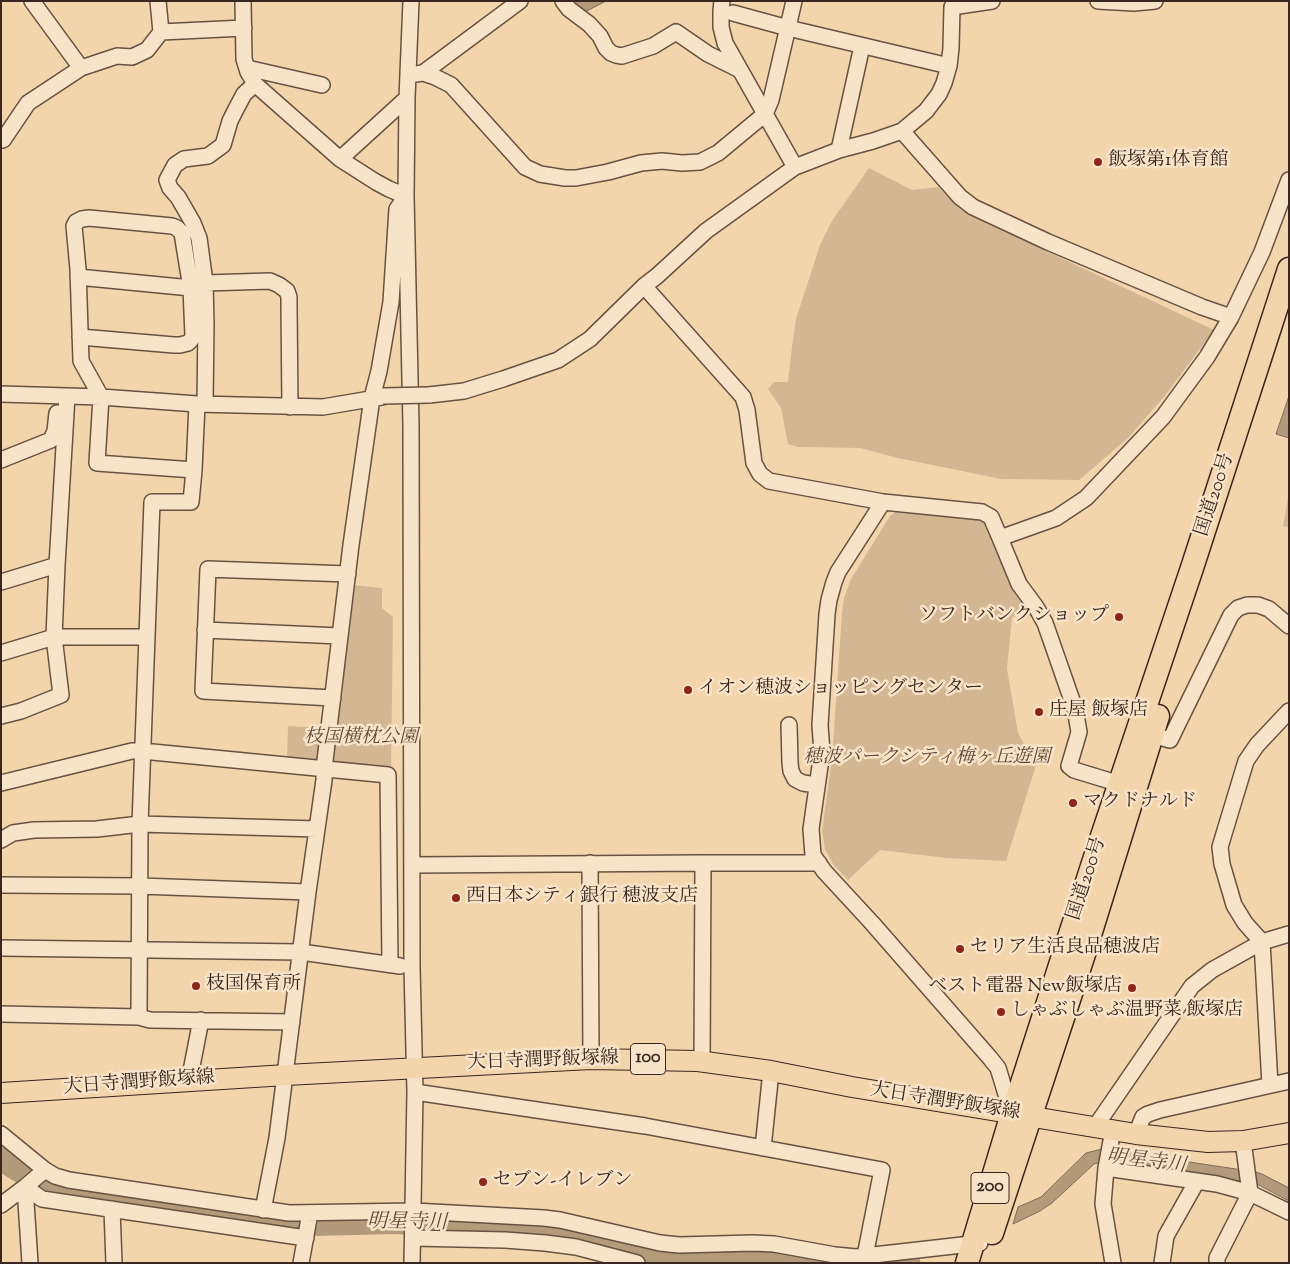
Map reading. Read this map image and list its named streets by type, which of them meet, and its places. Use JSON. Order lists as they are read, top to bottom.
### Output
{
  "streets": {
    "highway": ["国道200号", "200"],
    "main road": ["100", "大日寺潤野飯塚線"]
  },
  "crossings": [
    ["国道200号", "大日寺潤野飯塚線"]
  ],
  "water": ["明星寺川"],
  "parks": ["枝国横枕公園", "穂波パークシティ梅ヶ丘遊園"],
  "places": [
    "飯塚第1体育館",
    "ソフトバンクショップ",
    "イオン穂波ショッピングセンター",
    "庄屋 飯塚店",
    "マクドナルド",
    "西日本シティ銀行 穂波支店",
    "セリア生活良品穂波店",
    "枝国保育所",
    "ベスト電器 New飯塚店",
    "しゃぶしゃぶ温野菜 飯塚店",
    "セブン-イレブン"
  ]
}
